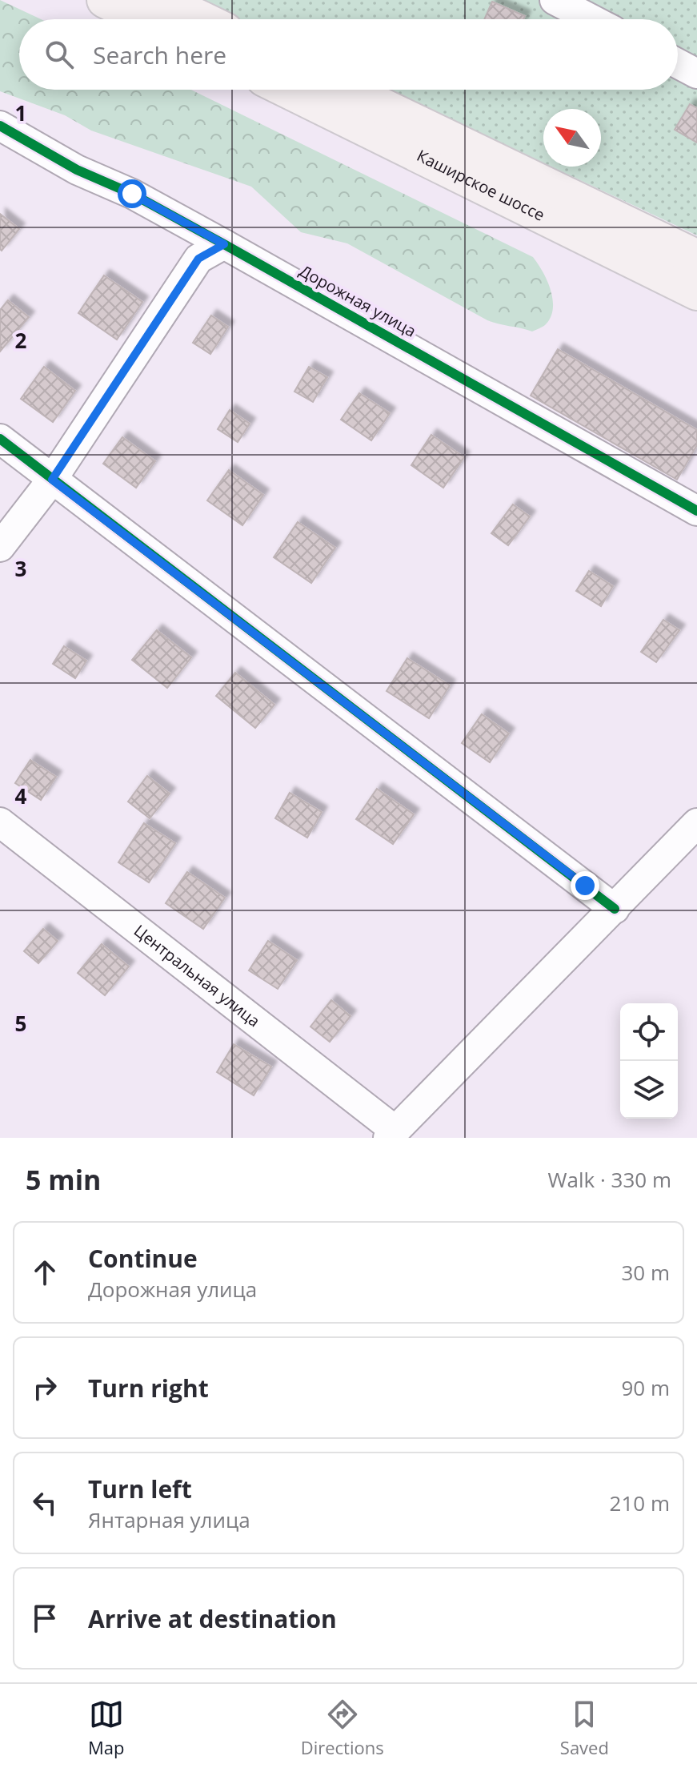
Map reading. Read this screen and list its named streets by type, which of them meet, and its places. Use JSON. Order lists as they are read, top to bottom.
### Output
{
  "streets": {
    "main road": ["Каширское шоссе"],
    "street": ["Дорожная улица", "Центральная улица"]
  },
  "north": "top left",
  "page": {
    "search": "Search here",
    "heading": ["5 min", "Walk · 330 m"],
    "list": [
      ["Continue", "Дорожная улица", "30 m"],
      ["Turn right", "90 m"],
      ["Turn left", "Янтарная улица", "210 m"],
      "Arrive at destination"
    ],
    "nav": ["Map", "Directions", "Saved"]
  },
  "grid": {
    "rows": [
      "1",
      "2",
      "3",
      "4",
      "5"
    ]
  }
}
